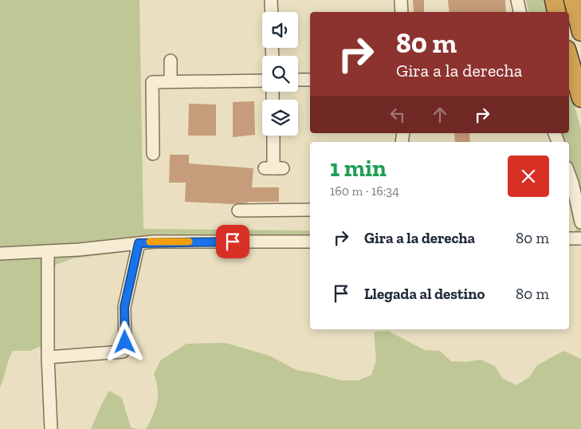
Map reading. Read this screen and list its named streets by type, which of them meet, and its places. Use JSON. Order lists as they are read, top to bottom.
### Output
{
  "page": {
    "turn": ["80 m", "Gira a la derecha"],
    "heading": ["1 min", "160 m · 16:34"],
    "list": [
      {
        "name": "Gira a la derecha",
        "value": "80 m"
      },
      {
        "name": "Llegada al destino",
        "value": "80 m"
      }
    ]
  }
}
